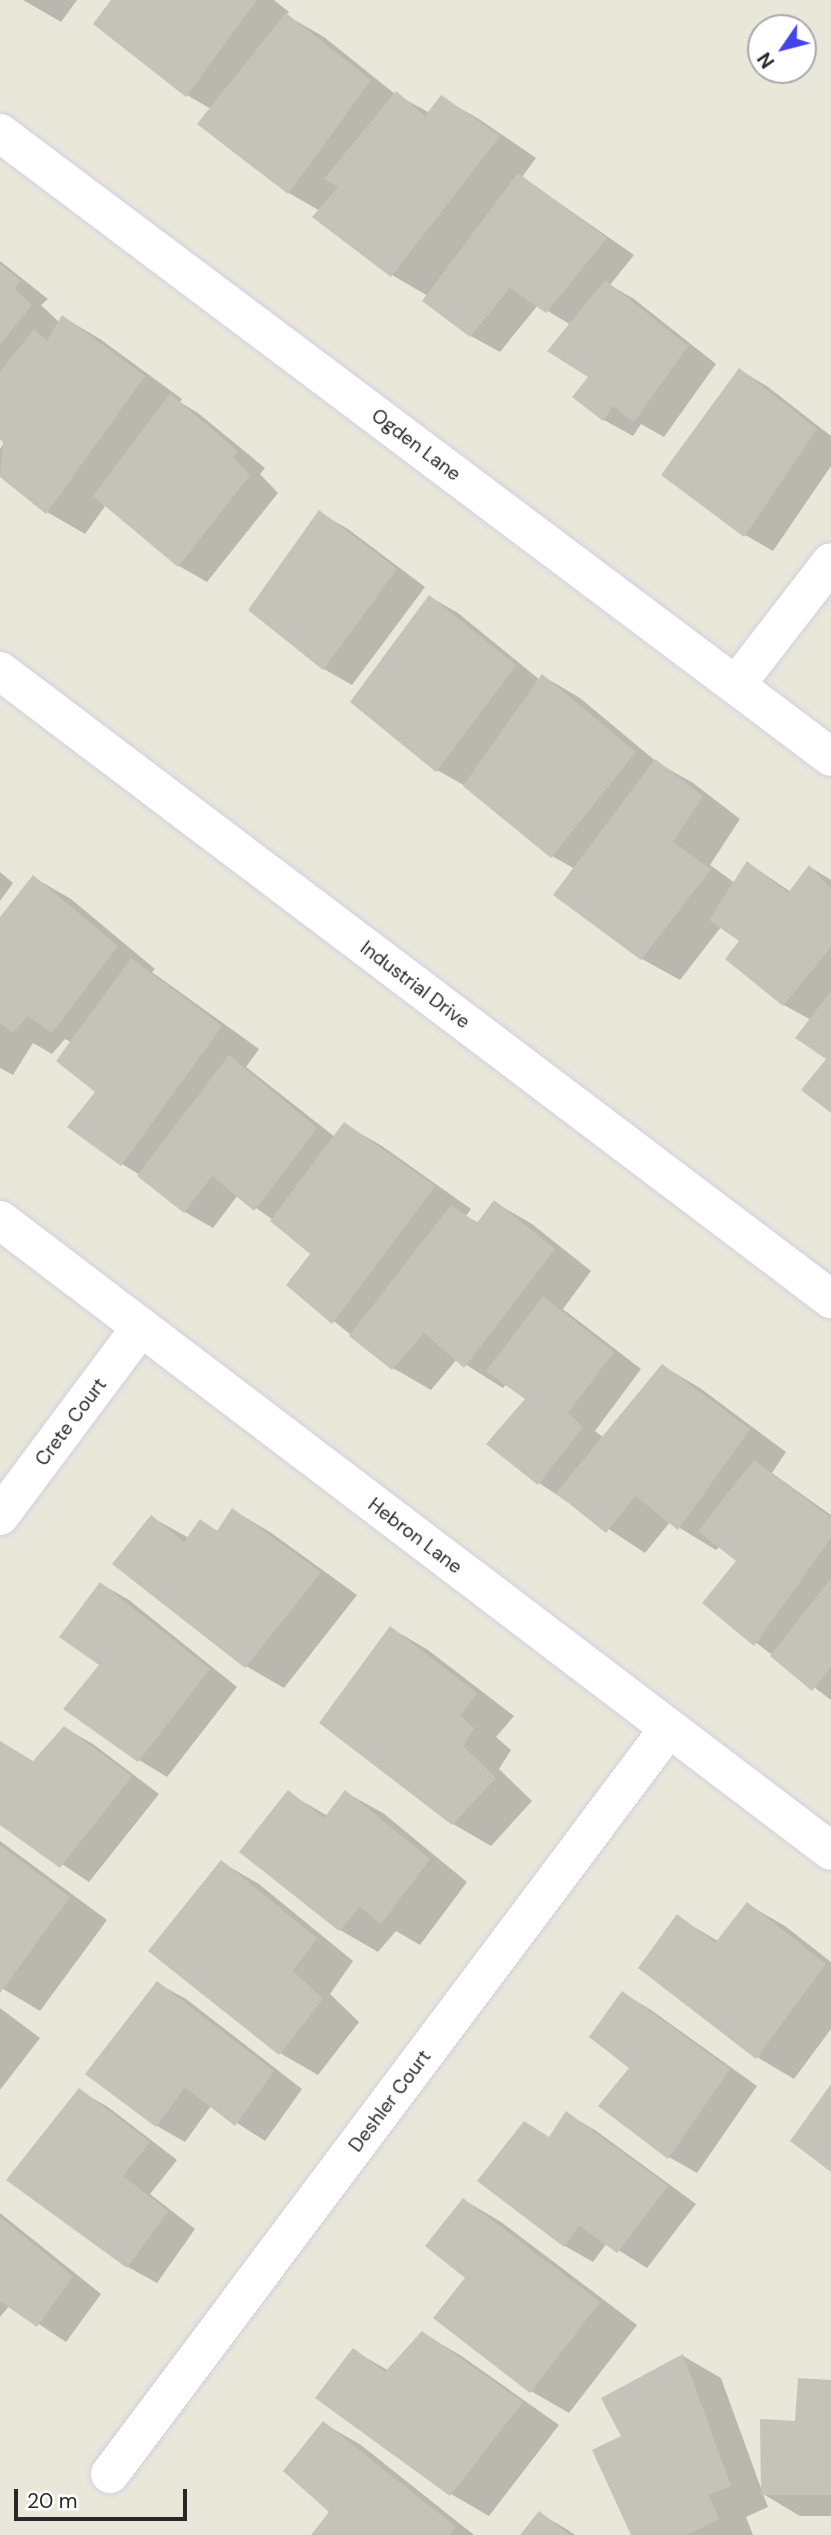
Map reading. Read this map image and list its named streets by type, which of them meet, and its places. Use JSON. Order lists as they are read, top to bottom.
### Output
{
  "streets": {
    "street": [
      "Ogden Lane",
      "Industrial Drive",
      "Crete Court",
      "Hebron Lane",
      "Deshler Court"
    ]
  },
  "crossings": [
    ["Crete Court", "Hebron Lane"],
    ["Hebron Lane", "Deshler Court"]
  ],
  "scale_bar": "20 m",
  "north": "bottom left"
}
